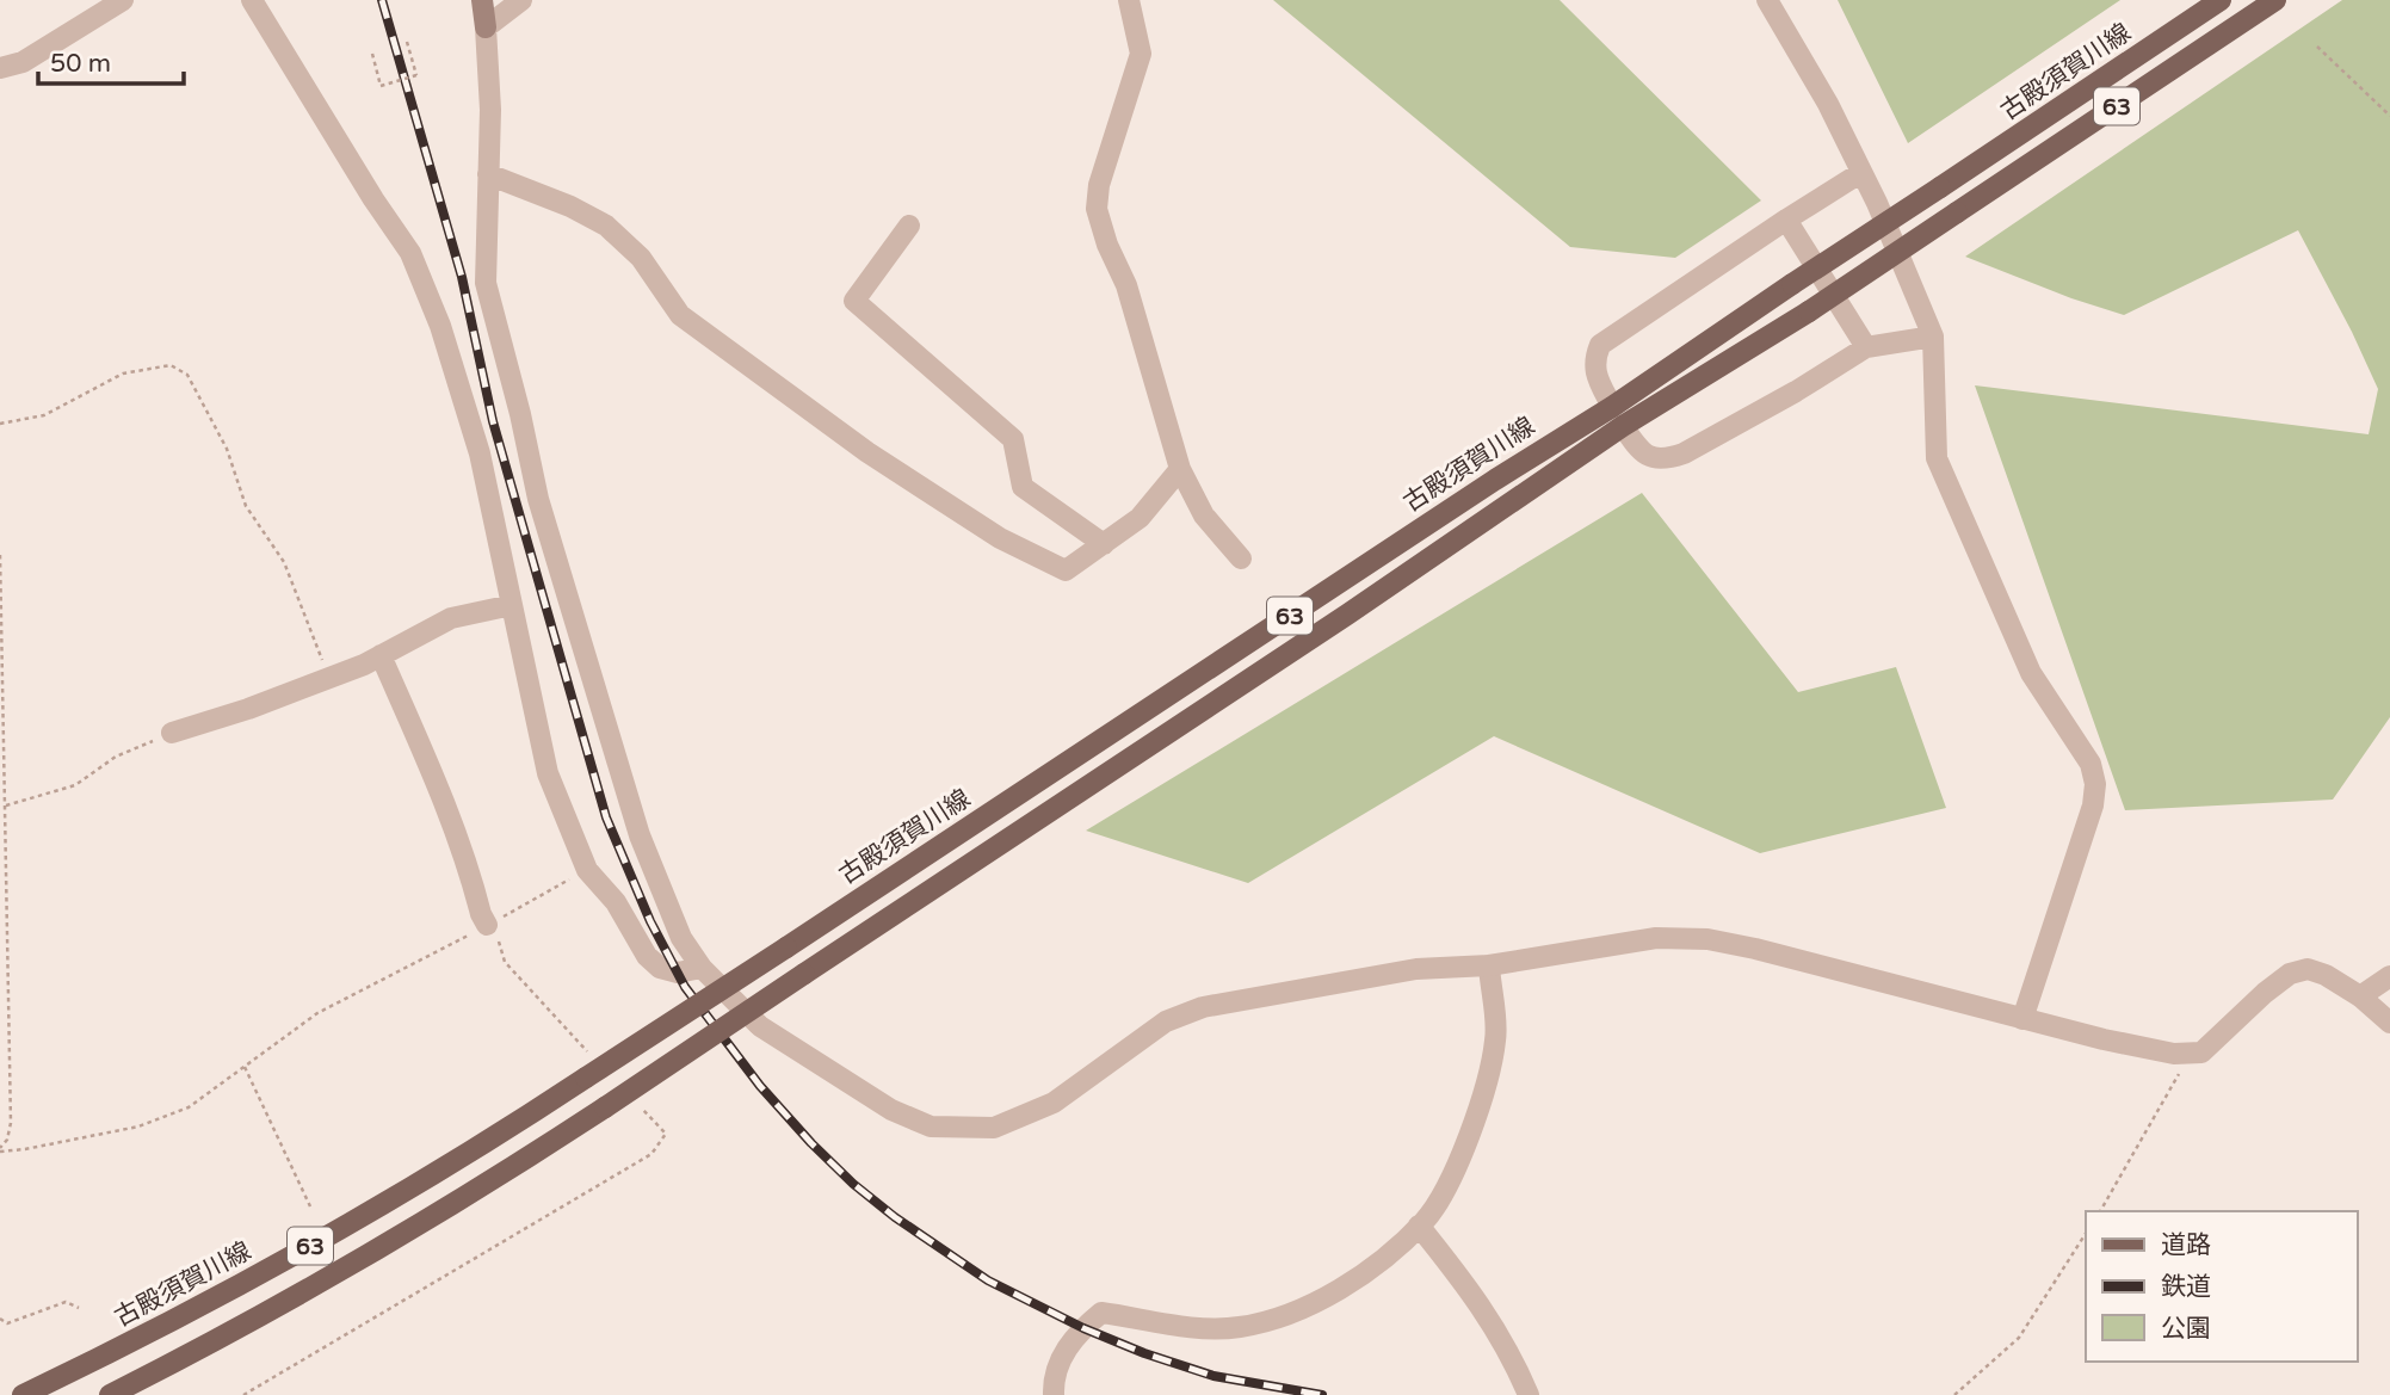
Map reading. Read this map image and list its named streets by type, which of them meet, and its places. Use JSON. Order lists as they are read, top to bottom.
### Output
{
  "streets": {
    "main road": ["古殿須賀川線", "63"]
  },
  "legend": ["道路", "鉄道", "公園"],
  "scale_bar": "50 m"
}
